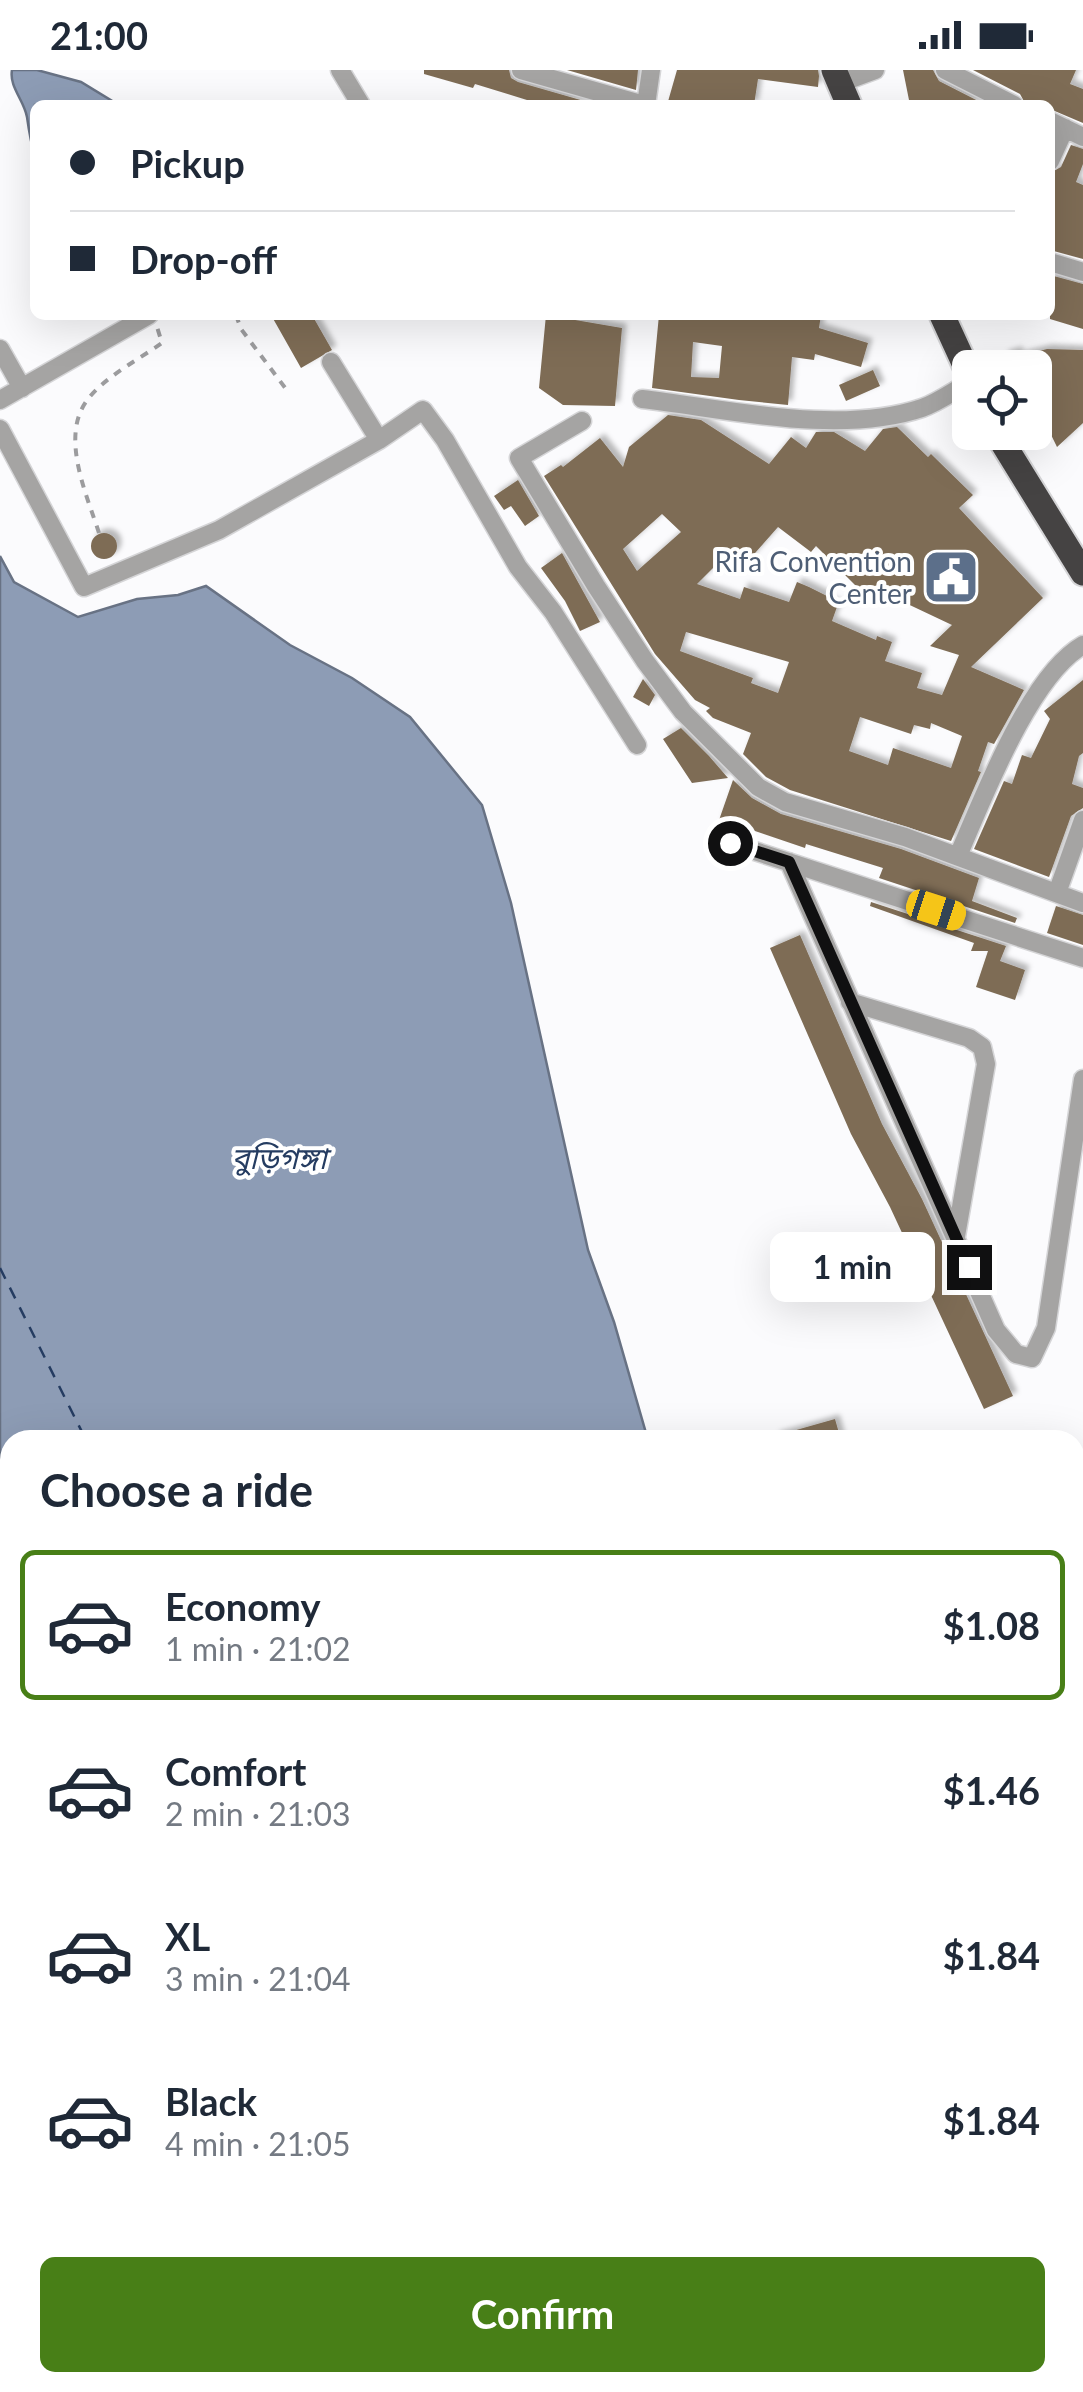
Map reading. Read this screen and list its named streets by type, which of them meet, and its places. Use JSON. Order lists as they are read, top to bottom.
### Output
{
  "water": ["বুড়িগঙ্গা"],
  "places": {
    "public building": ["Rifa Convention Center"]
  },
  "page": {
    "status": "21:00",
    "banner": ["Pickup", "Drop-off"],
    "bubble": "1 min",
    "heading": "Choose a ride",
    "list": [
      {
        "name": "Economy",
        "note": "1 min · 21:02",
        "value": "$1.08"
      },
      {
        "name": "Comfort",
        "note": "2 min · 21:03",
        "value": "$1.46"
      },
      {
        "name": "XL",
        "note": "3 min · 21:04",
        "value": "$1.84"
      },
      {
        "name": "Black",
        "note": "4 min · 21:05",
        "value": "$1.84"
      }
    ],
    "buttons": "Confirm"
  }
}
